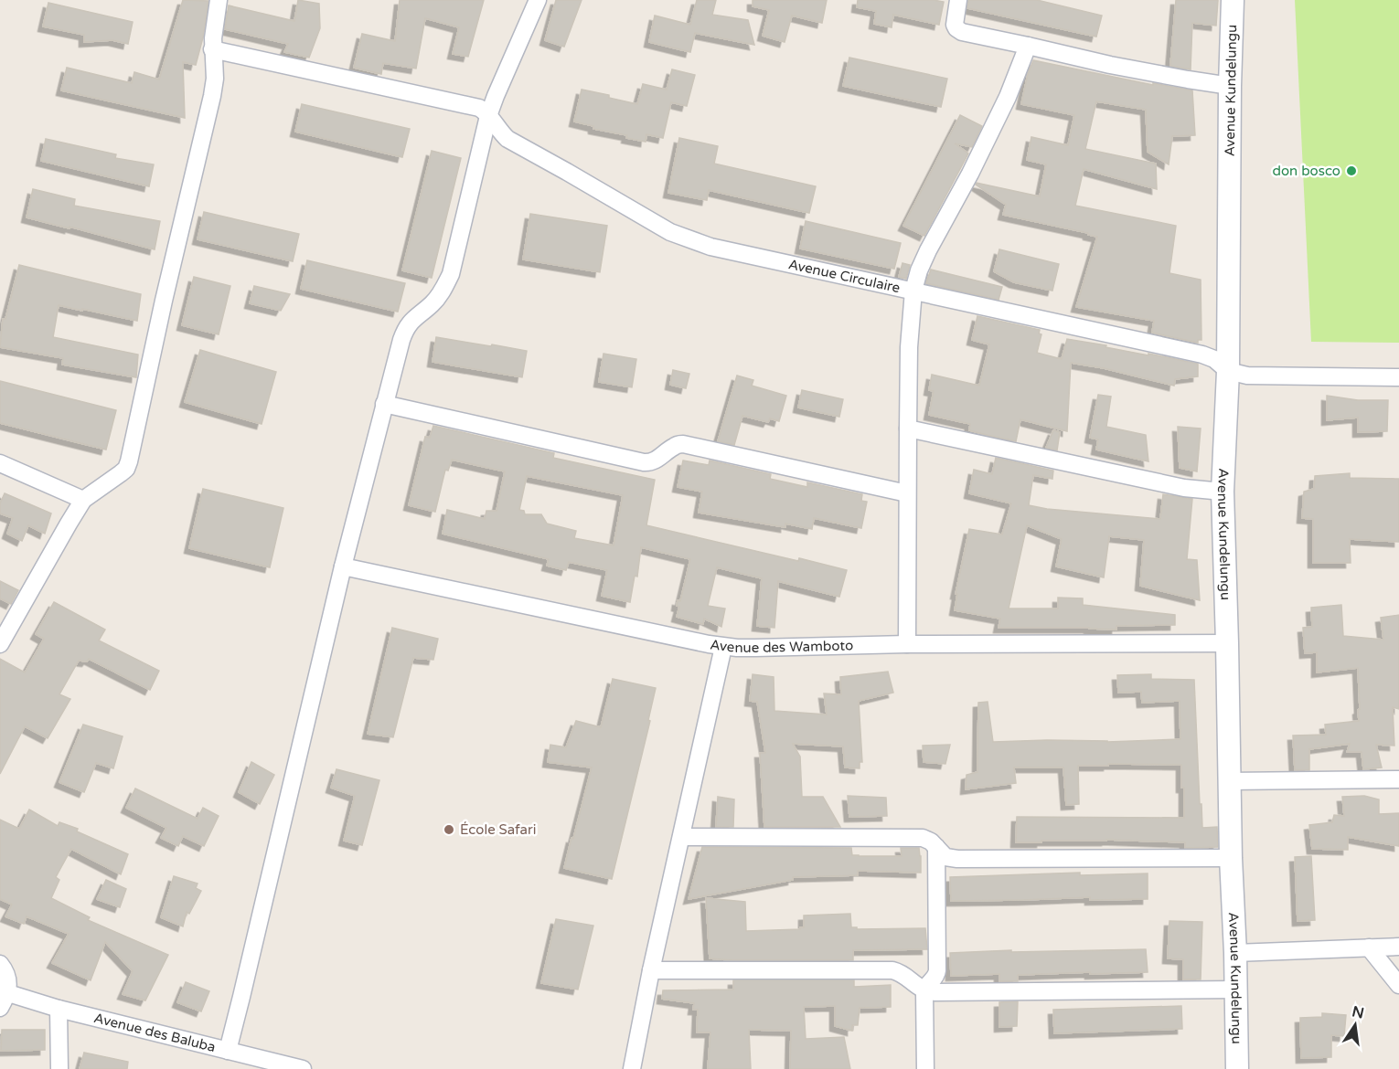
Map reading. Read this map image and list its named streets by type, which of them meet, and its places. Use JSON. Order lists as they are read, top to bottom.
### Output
{
  "streets": {
    "street": [
      "Avenue Kundelungu",
      "Avenue Circulaire",
      "Avenue des Wamboto",
      "Avenue des Baluba"
    ]
  },
  "crossings": [
    ["Avenue Kundelungu", "Avenue Circulaire"],
    ["Avenue Kundelungu", "Avenue des Wamboto"]
  ],
  "places": ["don bosco", "École Safari"],
  "north": "top"
}
